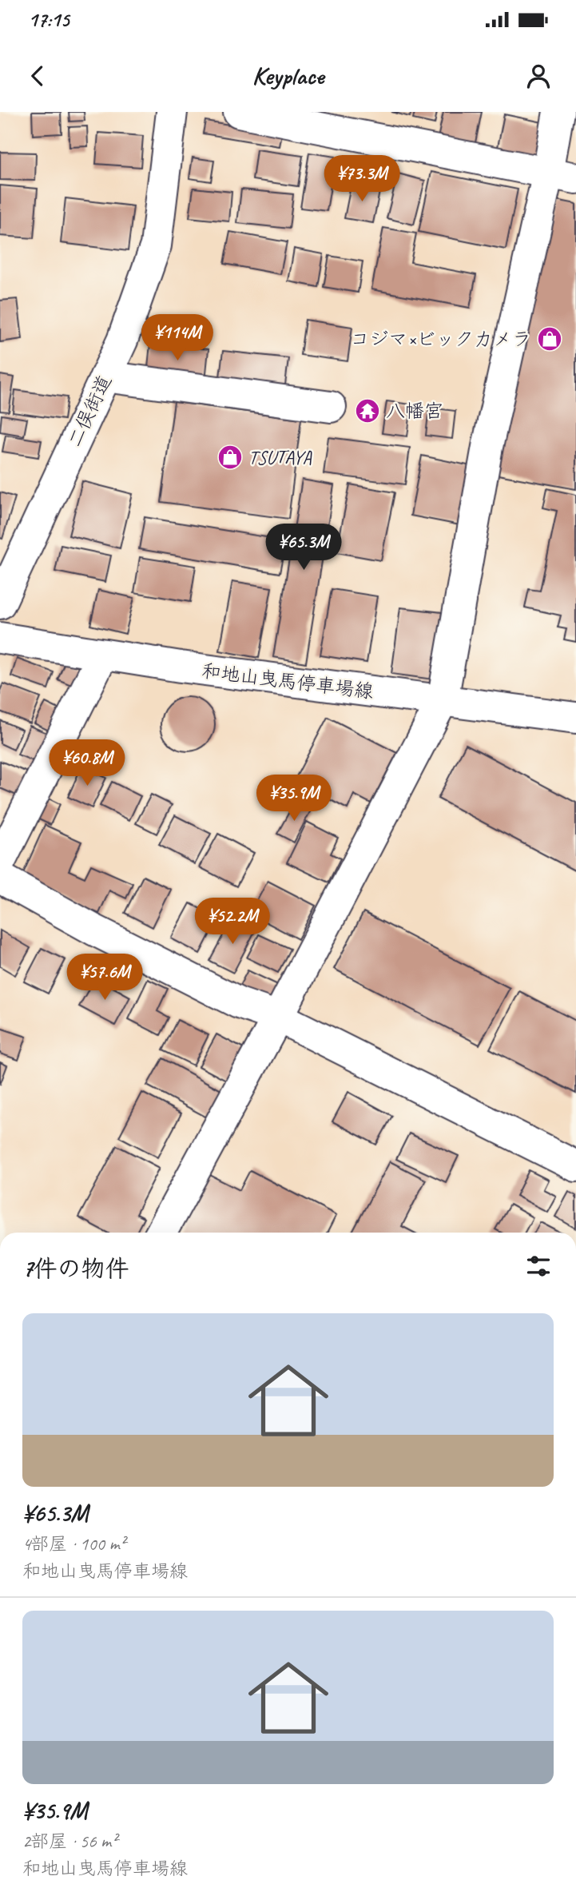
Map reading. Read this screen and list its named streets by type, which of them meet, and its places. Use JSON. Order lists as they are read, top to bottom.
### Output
{
  "streets": {
    "street": ["二俣街道", "和地山曳馬停車場線"]
  },
  "places": {
    "shop": ["コジマ×ビックカメラ", "TSUTAYA"],
    "temple": ["八幡宮"]
  },
  "page": {
    "status": "17:15",
    "header": "Keyplace",
    "price": [
      "¥73.3M",
      "¥114M",
      "¥65.3M",
      "¥60.8M",
      "¥35.9M",
      "¥52.2M",
      "¥57.6M"
    ],
    "heading": "7件の物件",
    "list": [
      {
        "name": "¥65.3M",
        "note": "4部屋 · 100 m² · 和地山曳馬停車場線"
      },
      {
        "name": "¥35.9M",
        "note": "2部屋 · 56 m² · 和地山曳馬停車場線"
      }
    ]
  }
}
